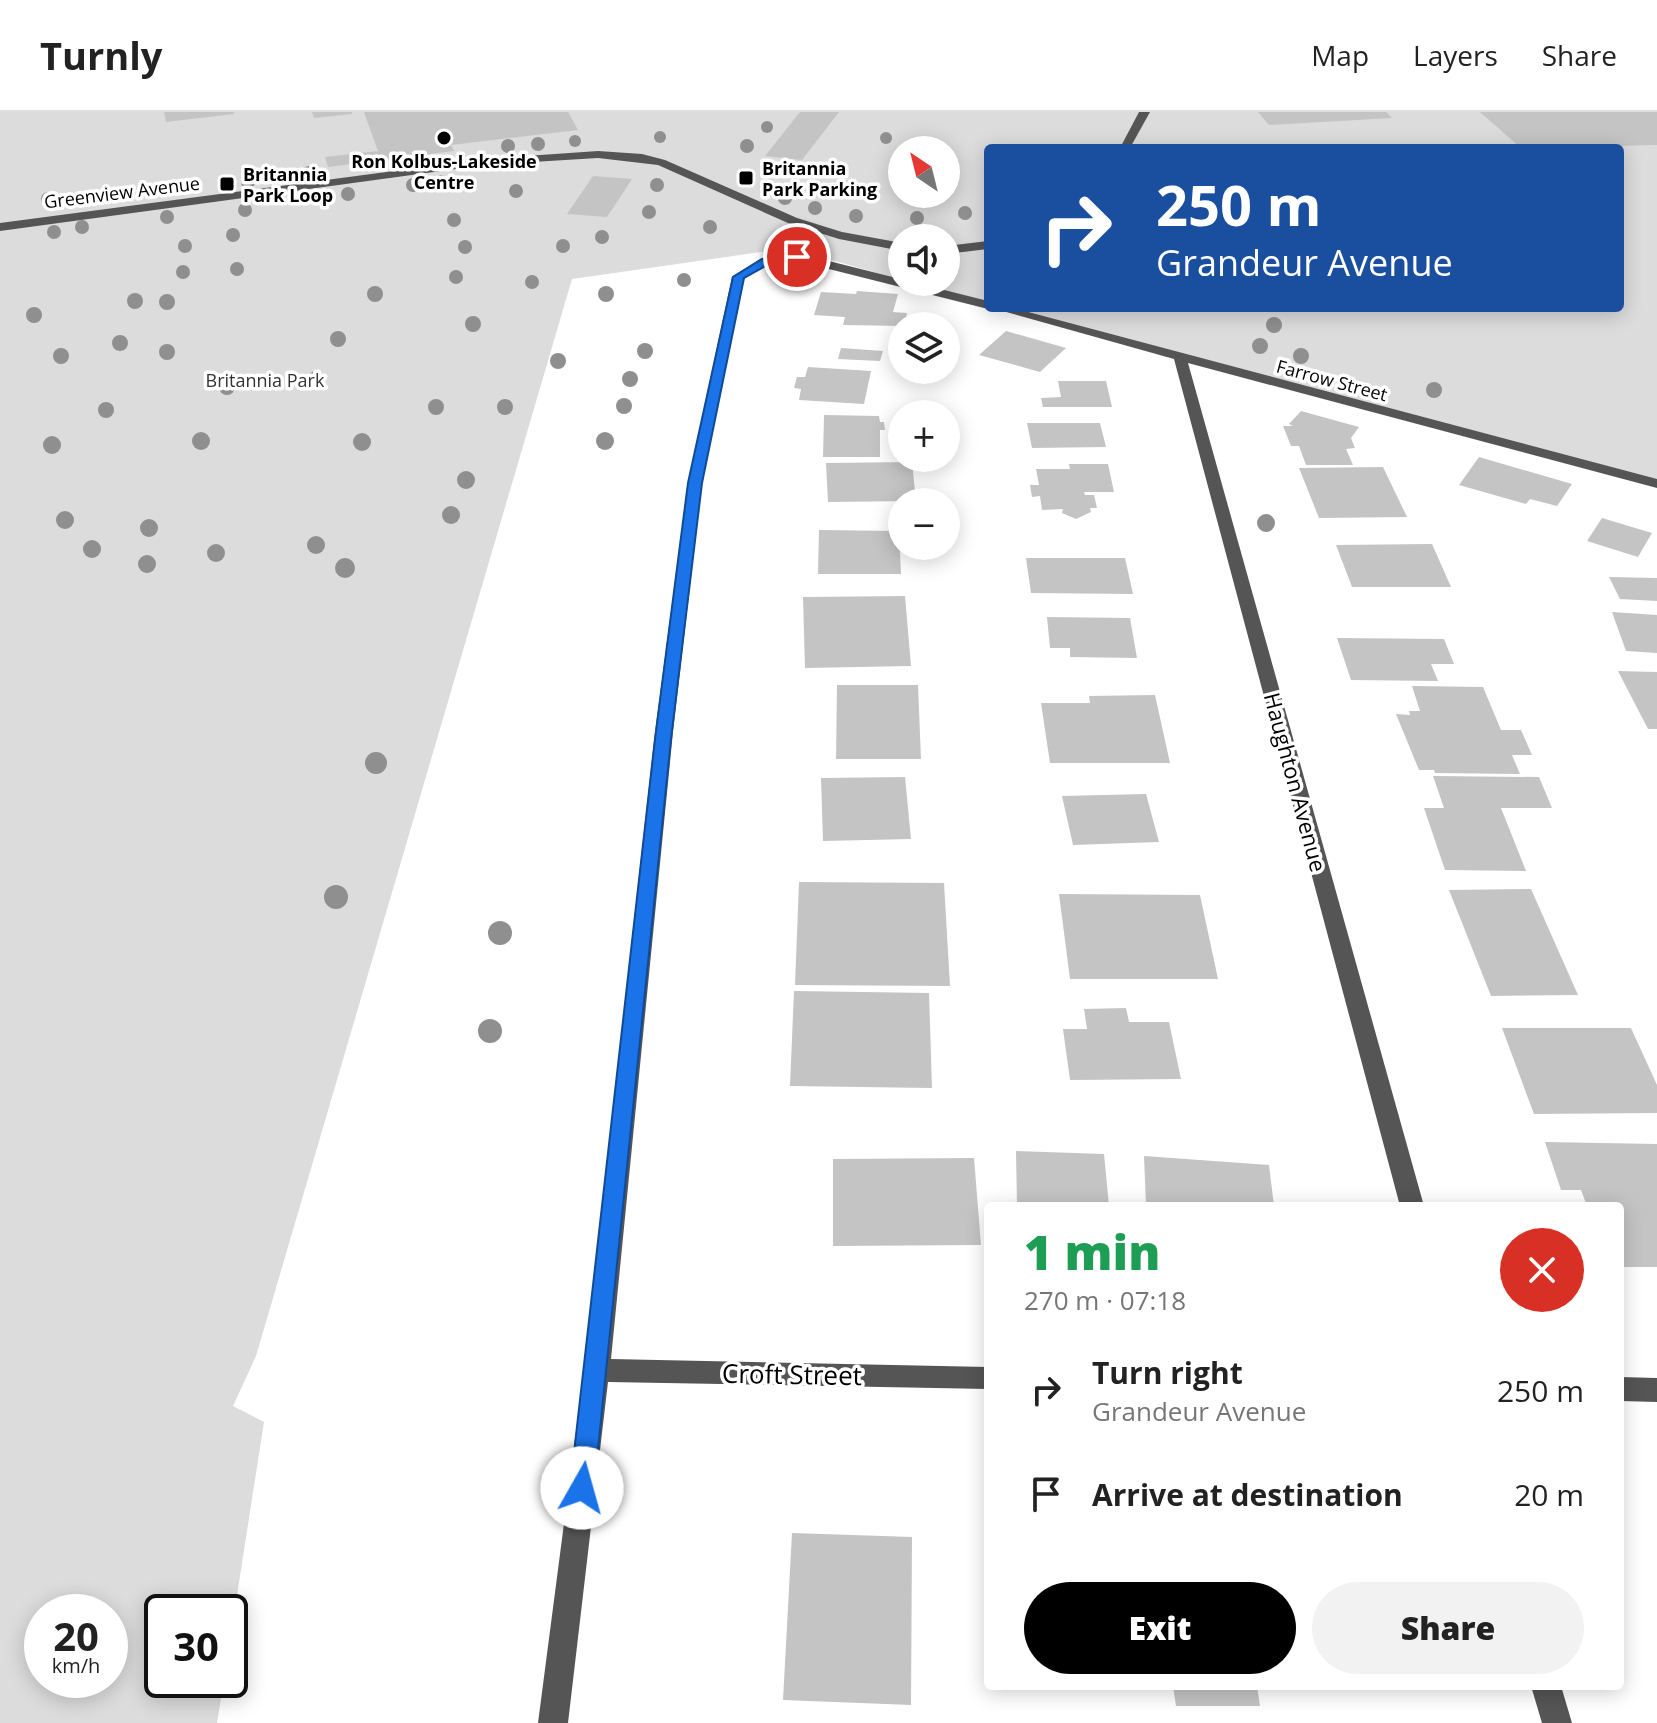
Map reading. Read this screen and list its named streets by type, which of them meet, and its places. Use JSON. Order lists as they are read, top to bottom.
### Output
{
  "streets": {
    "street": [
      "Greenview Avenue",
      "Farrow Street",
      "Haughton Avenue",
      "Croft Street"
    ]
  },
  "crossings": [
    ["Farrow Street", "Haughton Avenue"]
  ],
  "parks": ["Britannia Park"],
  "places": {
    "other": ["Ron Kolbus-Lakeside Centre"],
    "transit": ["Britannia Park Parking", "Britannia Park Loop"]
  },
  "north": "top left",
  "page": {
    "header": "Turnly",
    "nav": ["Map", "Layers", "Share"],
    "map_buttons": ["+", "−"],
    "turn": ["250 m", "Grandeur Avenue"],
    "heading": ["1 min", "270 m · 07:18"],
    "list": [
      {
        "name": "Turn right",
        "note": "Grandeur Avenue",
        "value": "250 m"
      },
      {
        "name": "Arrive at destination",
        "value": "20 m"
      }
    ],
    "buttons": ["Exit", "Share"],
    "speed": "20 km/h",
    "limit": "30"
  }
}
